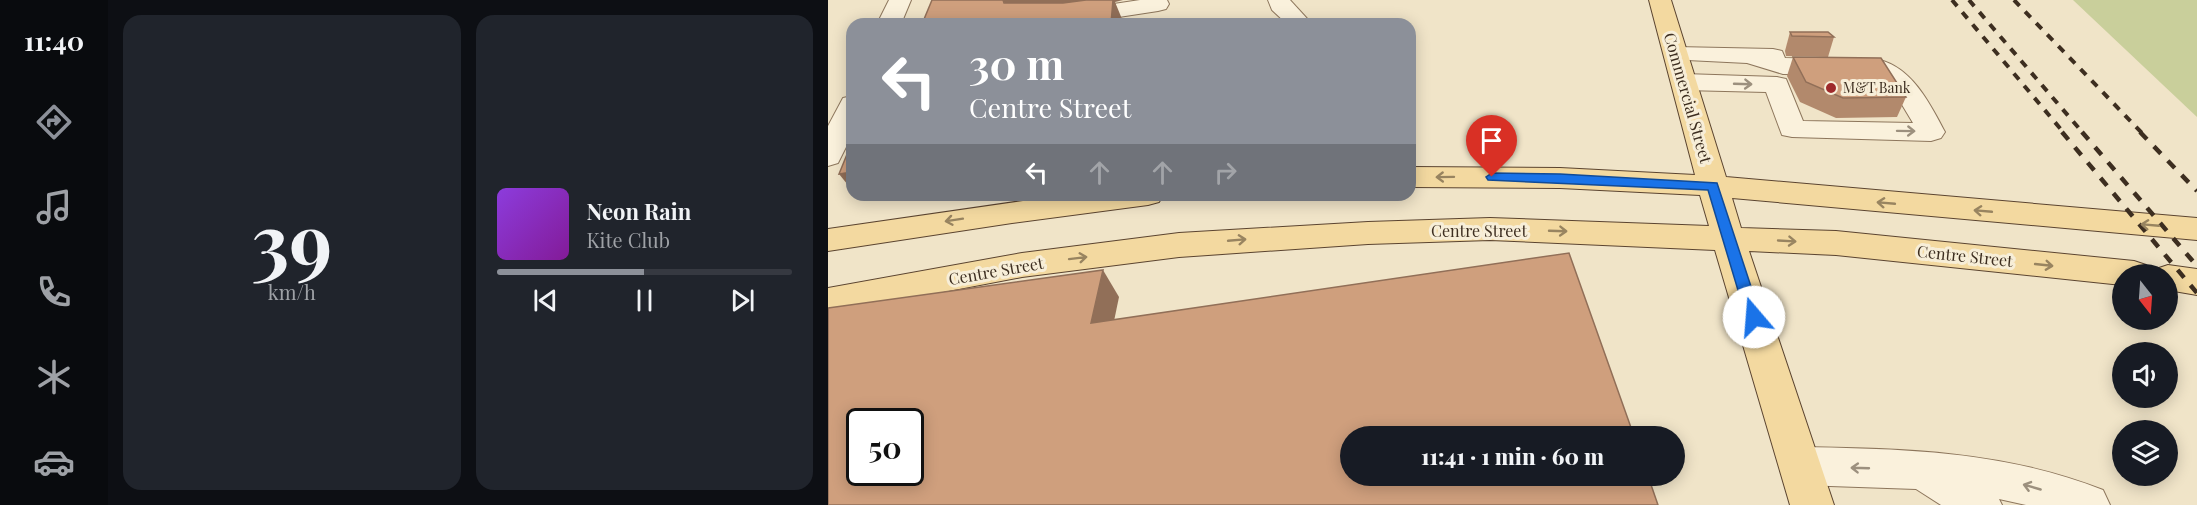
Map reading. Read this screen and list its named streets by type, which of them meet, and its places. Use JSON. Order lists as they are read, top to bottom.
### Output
{
  "streets": {
    "main road": ["Commercial Street", "Centre Street"]
  },
  "crossings": [
    ["Commercial Street", "Centre Street"]
  ],
  "places": ["M&T Bank"],
  "north": "bottom",
  "page": {
    "tabs": "11:40",
    "tile": ["39", "km/h"],
    "turn": ["30 m", "Centre Street"],
    "song": ["Neon Rain", "Kite Club"],
    "limit": "50",
    "trip": "11:41 · 1 min · 60 m"
  }
}
